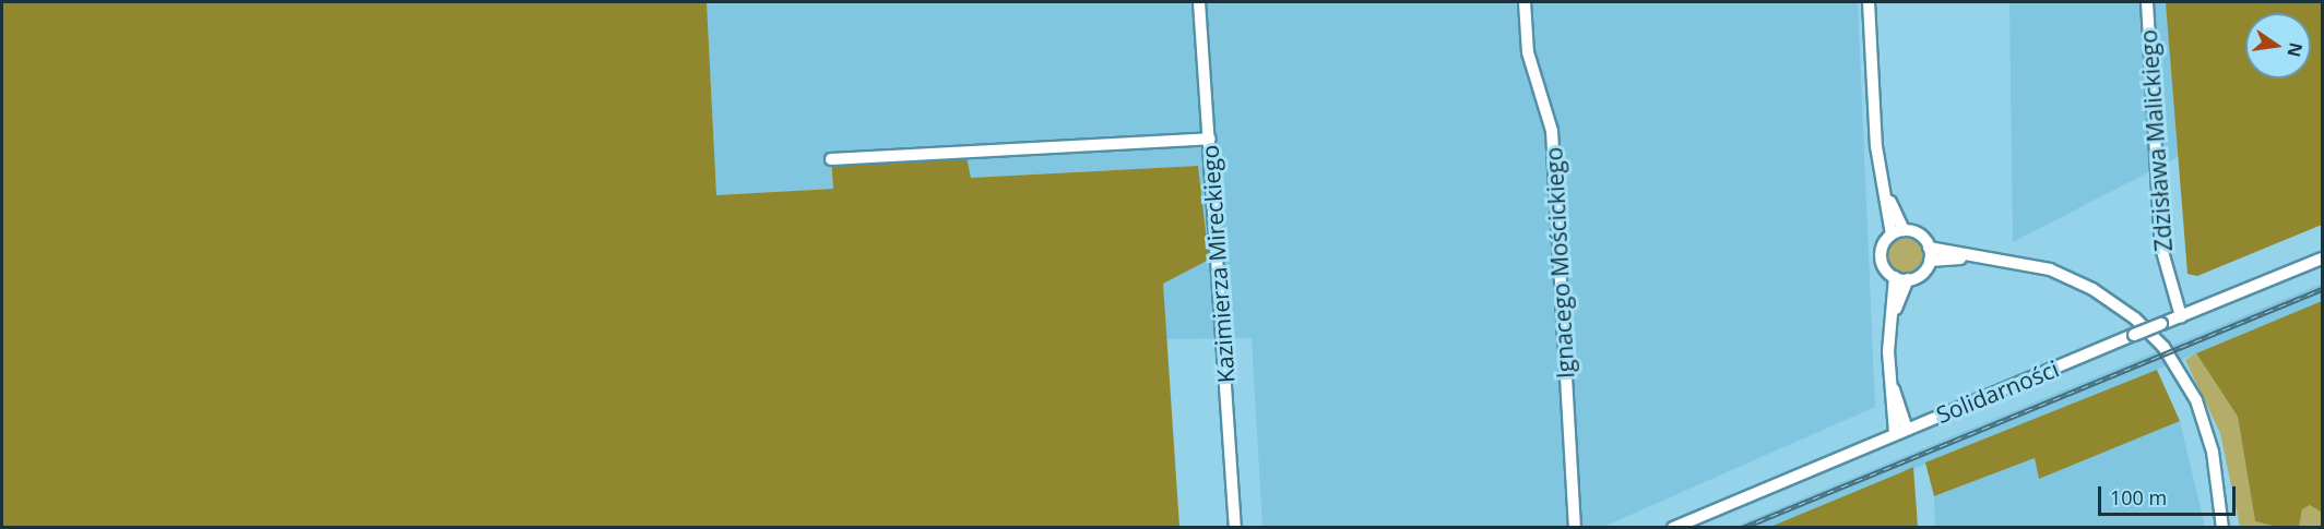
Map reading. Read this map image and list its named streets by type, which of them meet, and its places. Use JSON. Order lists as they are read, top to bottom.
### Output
{
  "streets": {
    "street": [
      "Zdzisława Malickiego",
      "Ignacego Mościckiego",
      "Kazimierza Mireckiego",
      "Solidarności"
    ]
  },
  "crossings": [
    ["Zdzisława Malickiego", "Solidarności"]
  ],
  "scale_bar": "100 m",
  "north": "right"
}
